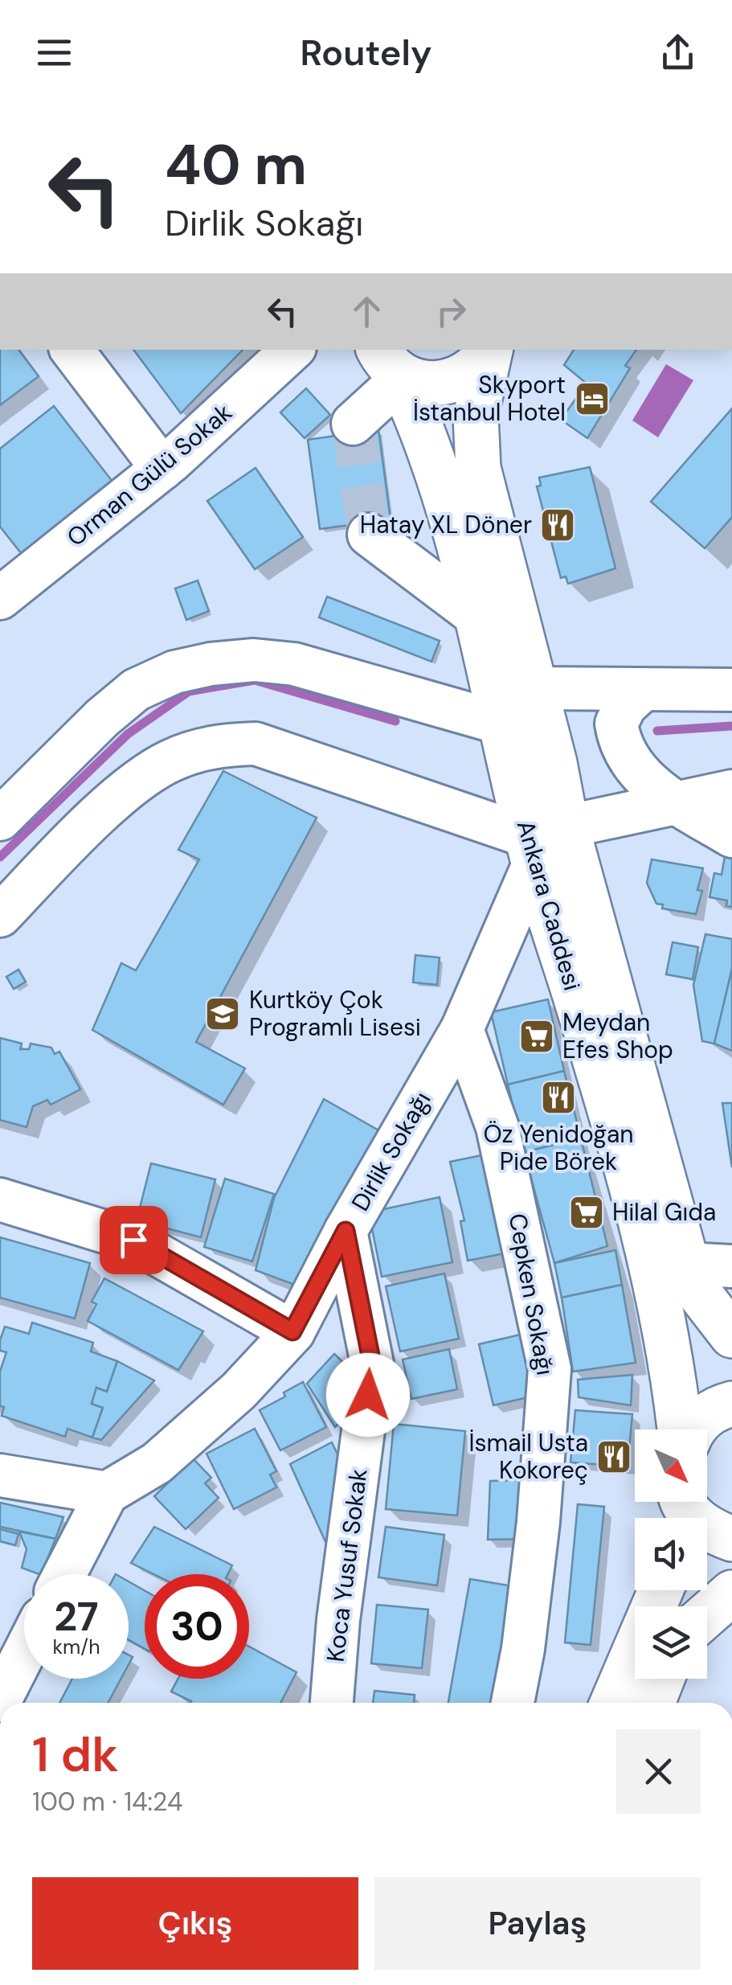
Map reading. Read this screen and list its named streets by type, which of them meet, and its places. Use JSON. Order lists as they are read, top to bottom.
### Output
{
  "streets": {
    "main road": ["Ankara Caddesi"],
    "street": [
      "Orman Gülü Sokak",
      "Dirlik Sokağı",
      "Cepken Sokağı",
      "Koca Yusuf Sokak"
    ]
  },
  "crossings": [
    ["Ankara Caddesi", "Dirlik Sokağı"],
    ["Dirlik Sokağı", "Cepken Sokağı"],
    ["Dirlik Sokağı", "Koca Yusuf Sokak"]
  ],
  "places": {
    "hotel": ["Skyport İstanbul Hotel"],
    "restaurant": ["Hatay XL Döner", "Öz Yenidoğan Pide Börek", "İsmail Usta Kokoreç"],
    "school or university": ["Kurtköy Çok Programlı Lisesi"],
    "supermarket": ["Meydan Efes Shop", "Hilal Gıda"]
  },
  "north": "bottom right",
  "page": {
    "header": "Routely",
    "turn": ["40 m", "Dirlik Sokağı"],
    "speed": "27 km/h",
    "limit": "30",
    "heading": ["1 dk", "100 m · 14:24"],
    "buttons": ["Çıkış", "Paylaş"]
  }
}
